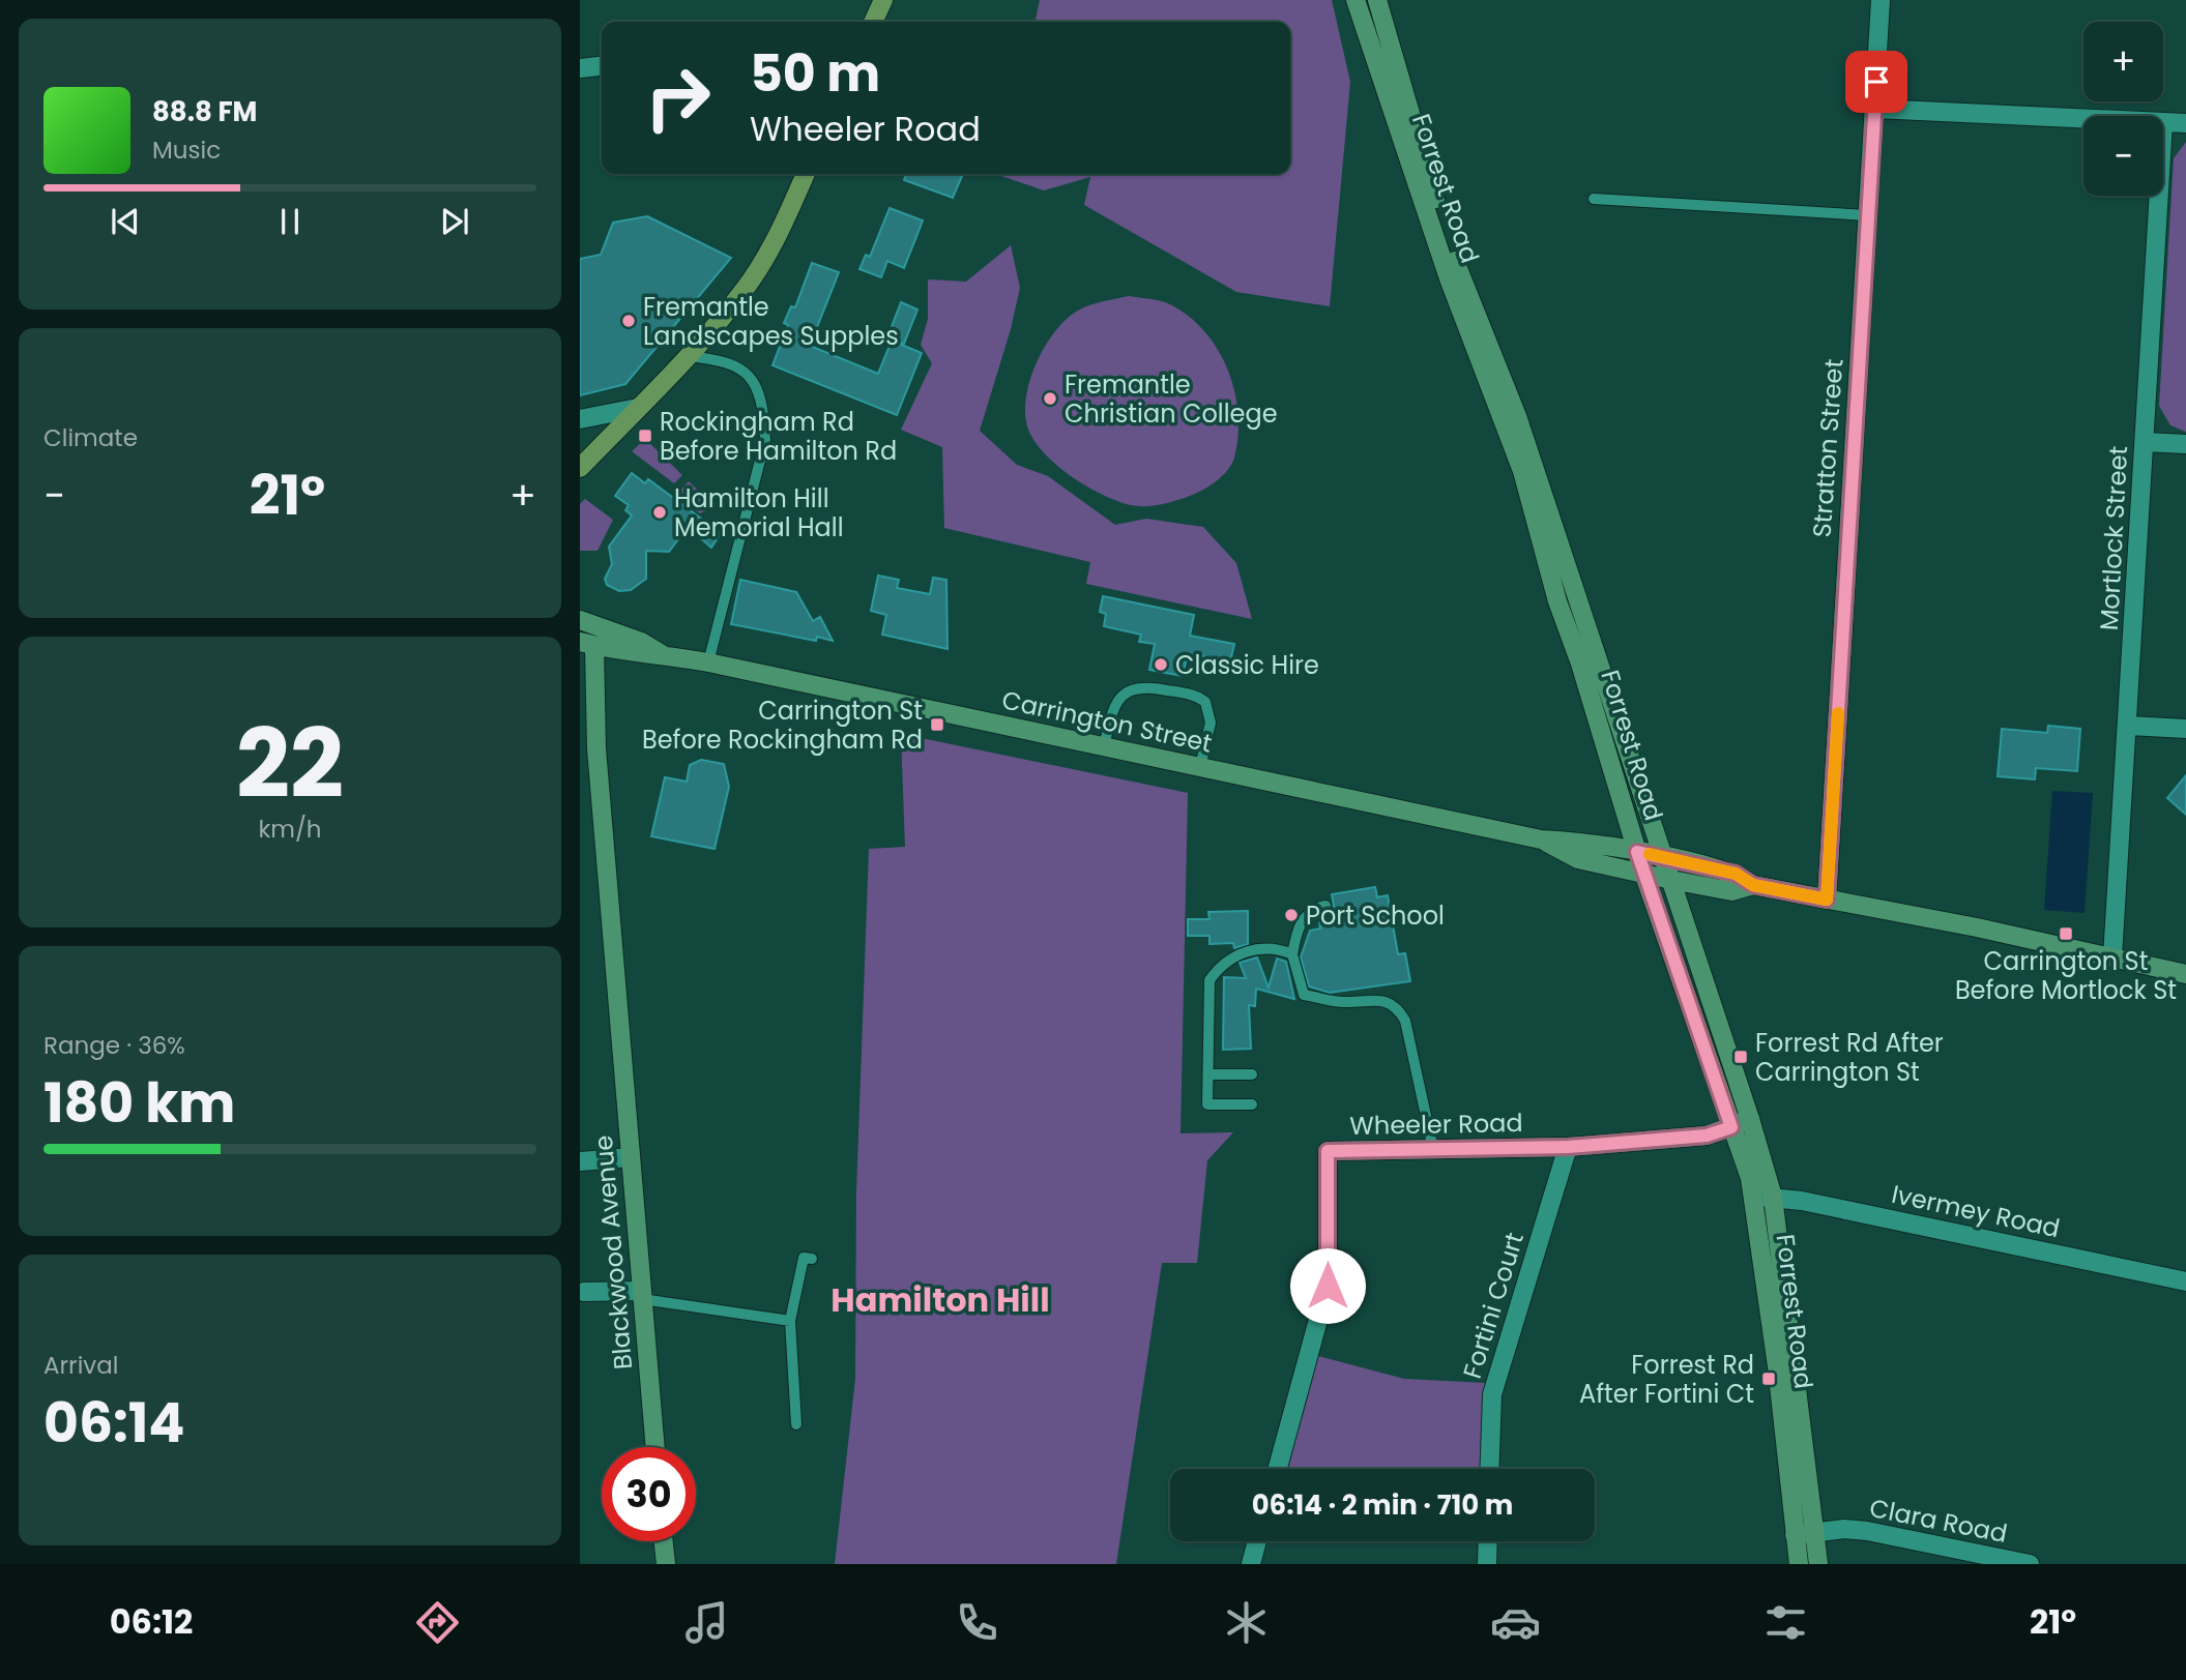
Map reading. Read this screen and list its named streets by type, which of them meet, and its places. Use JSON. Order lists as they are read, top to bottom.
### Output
{
  "streets": {
    "main road": ["Forrest Road", "Carrington Street", "Blackwood Avenue"],
    "street": [
      "Stratton Street",
      "Mortlock Street",
      "Wheeler Road",
      "Ivermey Road",
      "Fortini Court",
      "Clara Road"
    ]
  },
  "crossings": [
    ["Forrest Road", "Carrington Street"],
    ["Forrest Road", "Wheeler Road"],
    ["Forrest Road", "Ivermey Road"],
    ["Forrest Road", "Clara Road"],
    ["Stratton Street", "Carrington Street"],
    ["Mortlock Street", "Carrington Street"],
    ["Carrington Street", "Blackwood Avenue"],
    ["Wheeler Road", "Fortini Court"]
  ],
  "districts": ["Hamilton Hill"],
  "places": {
    "other": [
      "Fremantle Landscapes Supples",
      "Fremantle Christian College",
      "Hamilton Hill Memorial Hall",
      "Classic Hire",
      "Port School"
    ],
    "transit": [
      "Rockingham Rd Before Hamilton Rd",
      "Carrington St Before Rockingham Rd",
      "Carrington St Before Mortlock St",
      "Forrest Rd After Carrington St",
      "Forrest Rd After Fortini Ct"
    ]
  },
  "page": {
    "map_buttons": ["+", "−"],
    "turn": ["50 m", "Wheeler Road"],
    "song": ["88.8 FM", "Music"],
    "tile": [
      "Climate",
      ["22", "km/h"],
      ["Range · 36%", "180 km"],
      ["Arrival", "06:14"]
    ],
    "heat": ["−", "21°", "+"],
    "limit": "30",
    "trip": "06:14 · 2 min · 710 m",
    "tabs": ["06:12", "21°"]
  }
}
